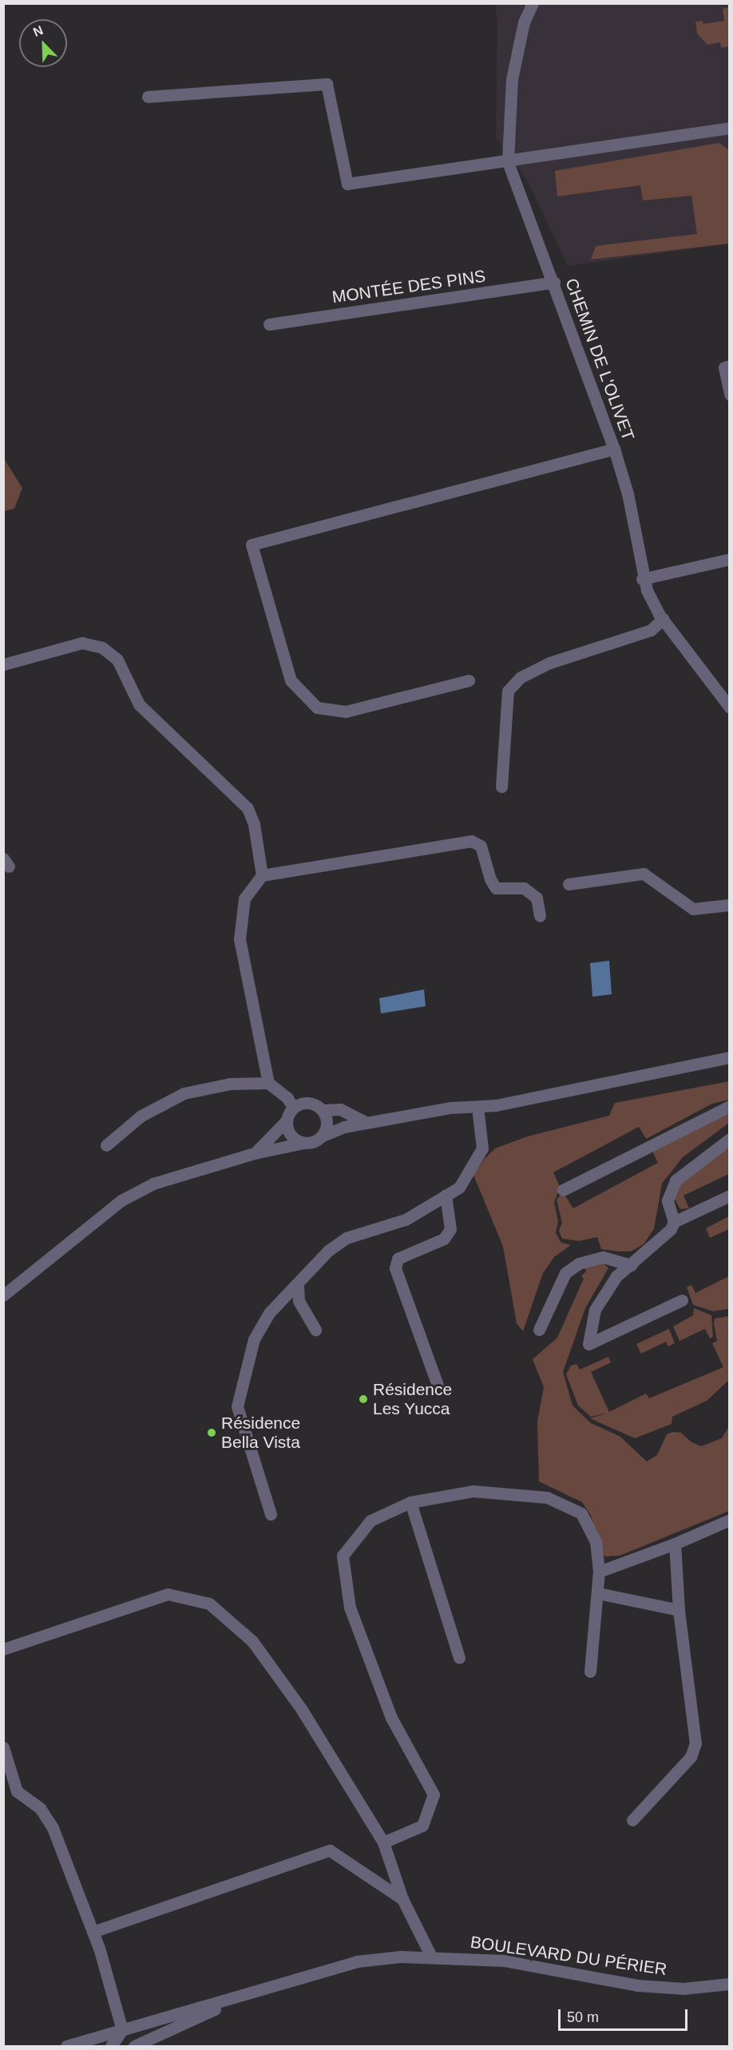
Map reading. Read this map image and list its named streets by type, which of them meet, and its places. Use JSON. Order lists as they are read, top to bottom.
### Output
{
  "streets": {
    "street": ["MONTÉE DES PINS", "CHEMIN DE L'OLIVET", "BOULEVARD DU PÉRIER"]
  },
  "crossings": [
    ["MONTÉE DES PINS", "CHEMIN DE L'OLIVET"]
  ],
  "places": ["Résidence Les Yucca", "Résidence Bella Vista"],
  "scale_bar": "50 m",
  "north": "top left"
}
